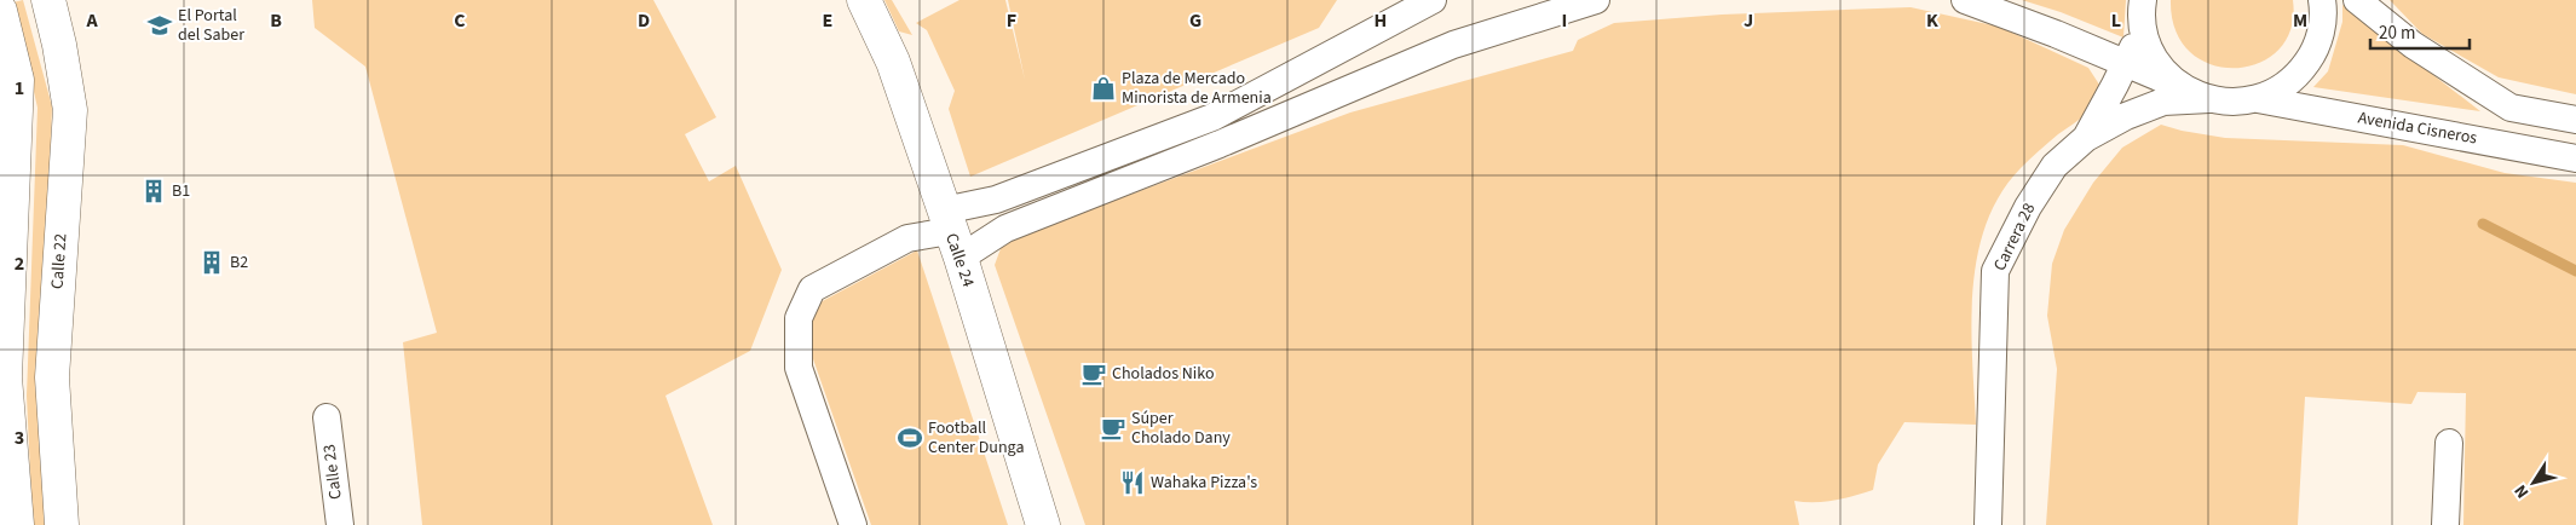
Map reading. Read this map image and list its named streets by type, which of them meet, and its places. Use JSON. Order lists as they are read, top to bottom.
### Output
{
  "streets": {
    "main road": ["Calle 24", "Calle 22"],
    "street": ["Avenida Cisneros", "Carrera 28", "Calle 23"]
  },
  "crossings": [
    ["Avenida Cisneros", "Carrera 28"]
  ],
  "places": {
    "school or university": ["El Portal del Saber"],
    "shop": ["Plaza de Mercado Minorista de Armenia"],
    "building": ["B1", "B2"],
    "cafe": ["Cholados Niko", "Súper Cholado Dany"],
    "sports": ["Football Center Dunga"],
    "restaurant": ["Wahaka Pizza's"]
  },
  "scale_bar": "20 m",
  "north": "bottom left",
  "grid": {
    "columns": [
      "A",
      "B",
      "C",
      "D",
      "E",
      "F",
      "G",
      "H",
      "I",
      "J",
      "K",
      "L",
      "M"
    ],
    "rows": ["1", "2", "3"]
  }
}
